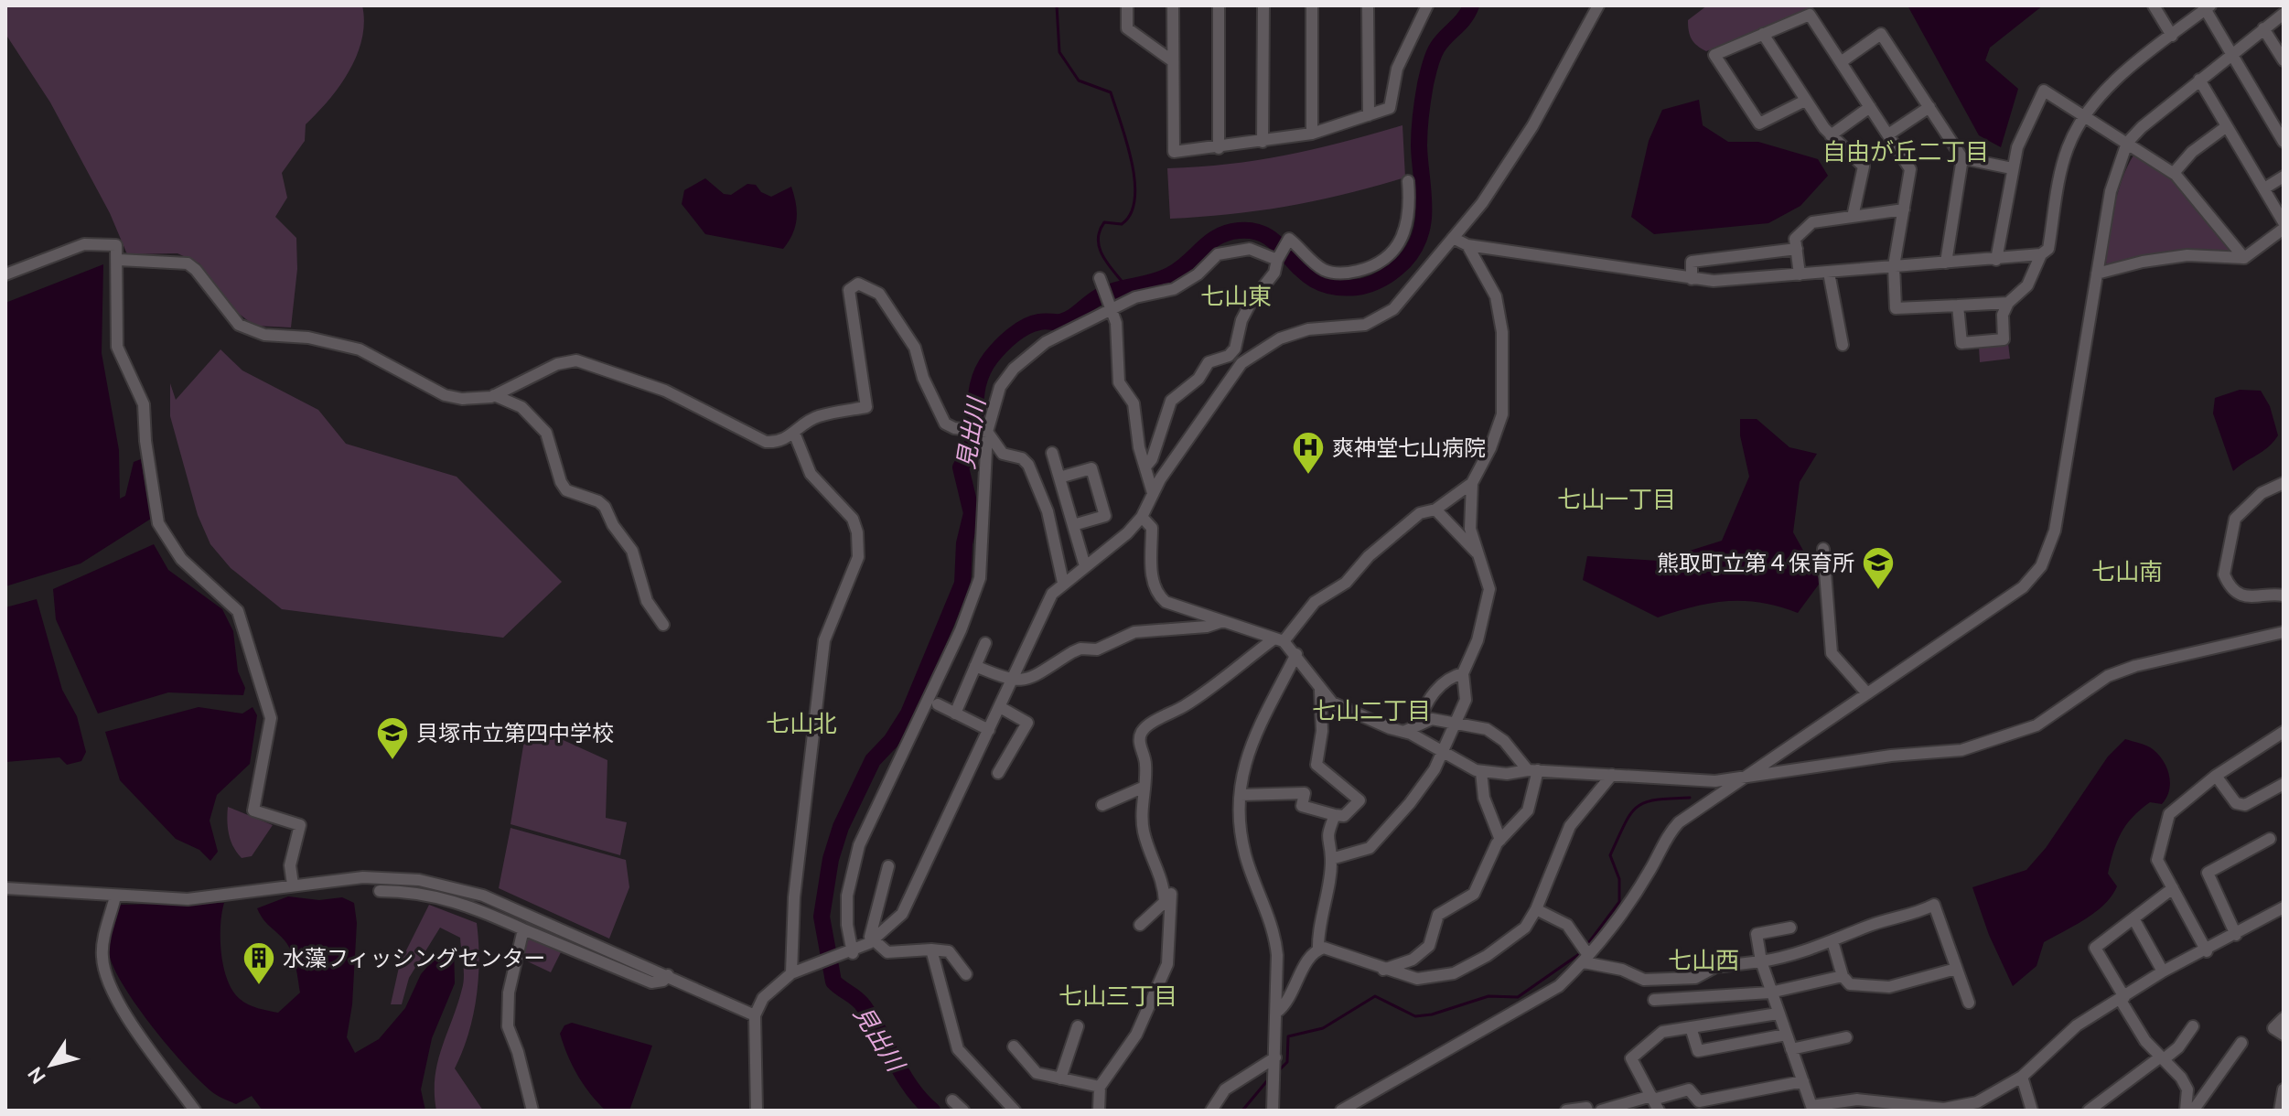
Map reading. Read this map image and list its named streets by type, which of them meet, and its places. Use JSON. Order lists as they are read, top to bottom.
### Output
{
  "districts": [
    "自由が丘二丁目",
    "七山東",
    "七山一丁目",
    "七山南",
    "七山二丁目",
    "七山北",
    "七山西",
    "七山三丁目"
  ],
  "water": ["見出川"],
  "places": {
    "hospital": ["爽神堂七山病院"],
    "school or university": ["熊取町立第４保育所", "貝塚市立第四中学校"],
    "building": ["水藻フィッシングセンター"]
  },
  "north": "bottom left"
}
